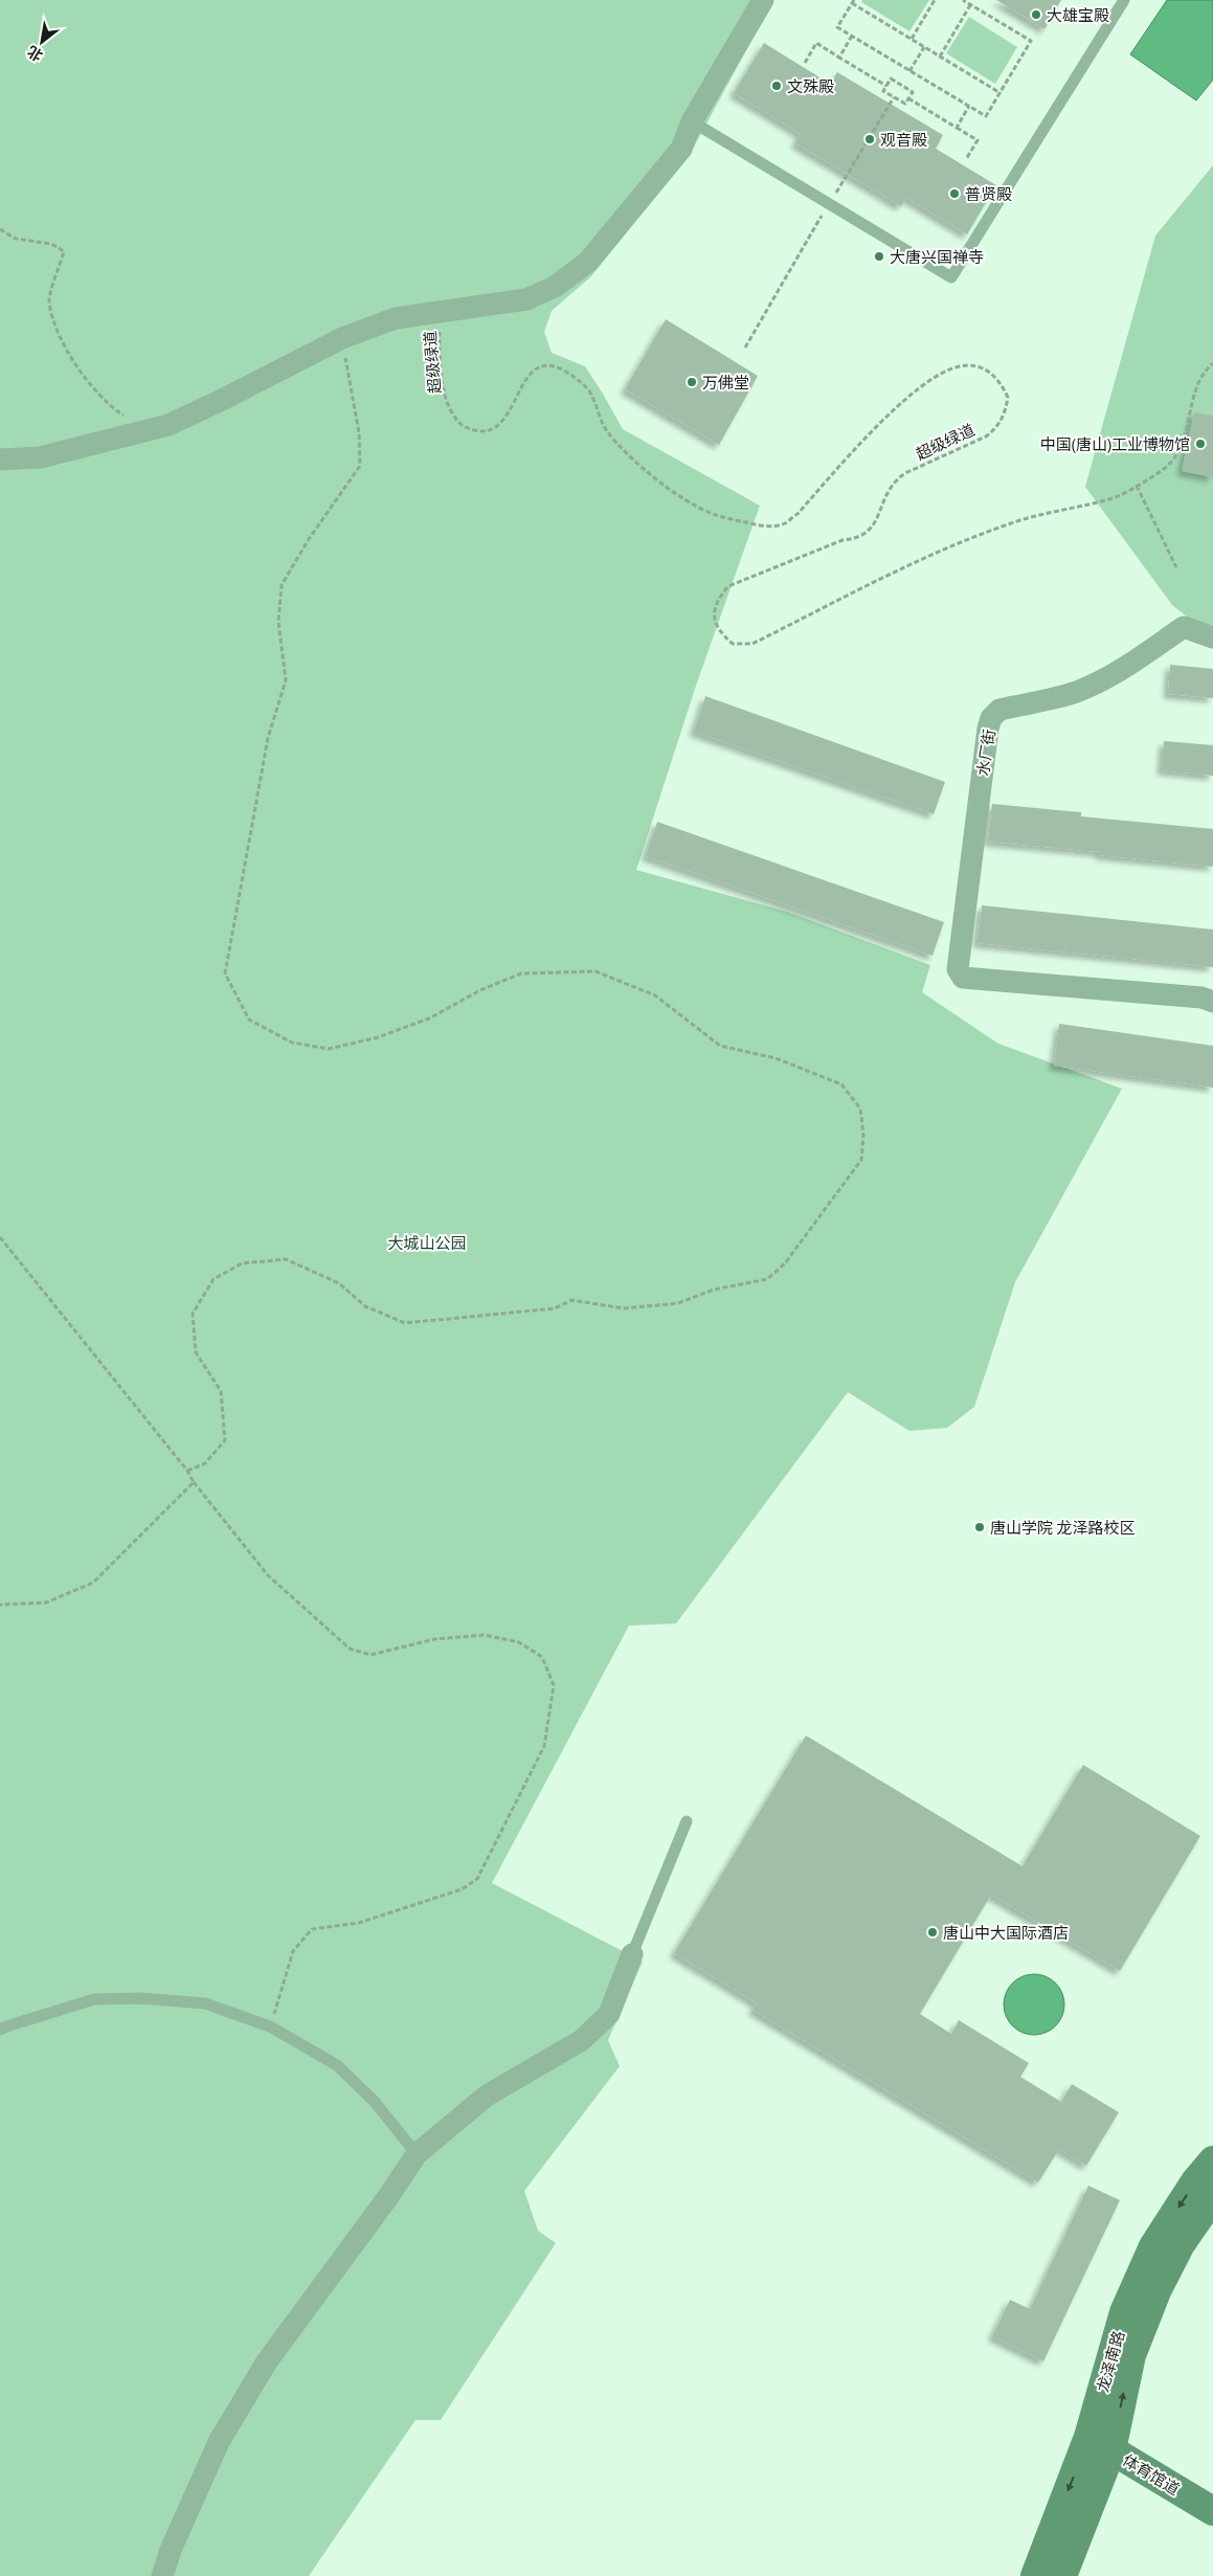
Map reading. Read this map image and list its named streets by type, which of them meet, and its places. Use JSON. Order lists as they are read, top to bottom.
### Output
{
  "streets": {
    "main road": ["龙泽南路", "体育馆道"],
    "street": ["水厂街"],
    "path": ["超级绿道"]
  },
  "crossings": [
    ["龙泽南路", "体育馆道"]
  ],
  "parks": ["大城山公园"],
  "places": [
    "大雄宝殿",
    "文殊殿",
    "观音殿",
    "普贤殿",
    "大唐兴国禅寺",
    "万佛堂",
    "中国(唐山)工业博物馆",
    "唐山学院 龙泽路校区",
    "唐山中大国际酒店"
  ],
  "north": "bottom left"
}
